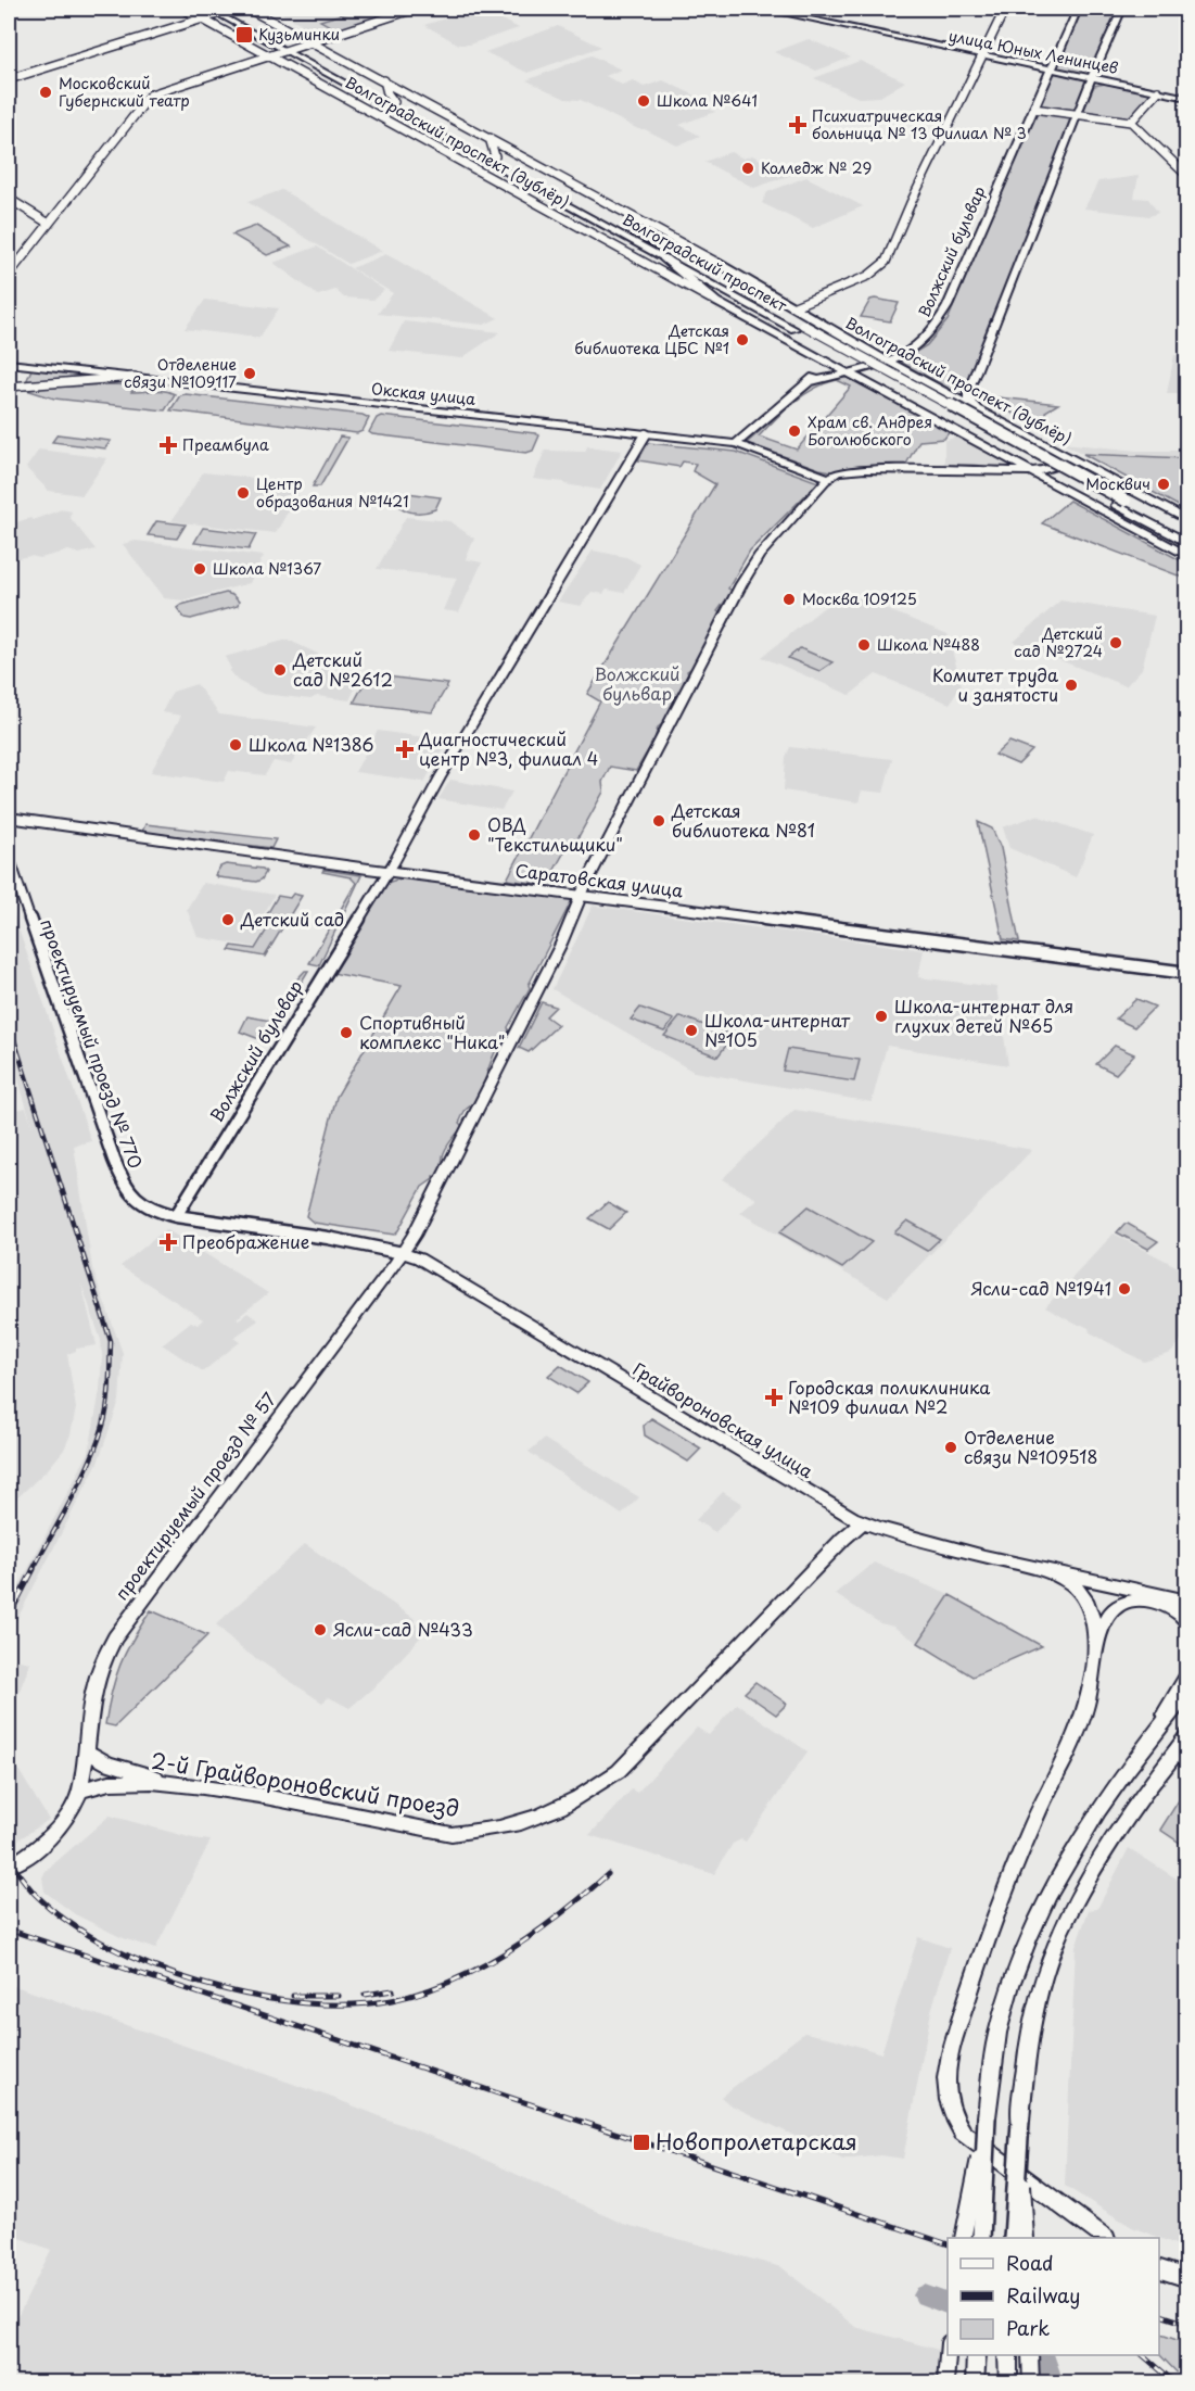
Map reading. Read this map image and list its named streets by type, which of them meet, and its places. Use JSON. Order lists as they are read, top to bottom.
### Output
{
  "streets": {
    "main road": [
      "улица Юных Ленинцев",
      "Волгоградский проспект (дублёр)",
      "Волжский бульвар",
      "Волгоградский проспект",
      "Окская улица",
      "Грайвороновская улица",
      "проектируемый проезд № 57",
      "2-й Грайвороновский проезд"
    ],
    "street": ["Саратовская улица", "проектируемый проезд № 770"]
  },
  "crossings": [
    ["улица Юных Ленинцев", "Волжский бульвар"],
    ["Волгоградский проспект (дублёр)", "Волжский бульвар"],
    ["Волгоградский проспект (дублёр)", "Волгоградский проспект"],
    ["Волжский бульвар", "Окская улица"],
    ["Волжский бульвар", "Саратовская улица"],
    ["Волжский бульвар", "проектируемый проезд № 770"],
    ["проектируемый проезд № 770", "Грайвороновская улица"],
    ["проектируемый проезд № 770", "проектируемый проезд № 57"],
    ["Грайвороновская улица", "проектируемый проезд № 57"],
    ["Грайвороновская улица", "2-й Грайвороновский проезд"],
    ["проектируемый проезд № 57", "2-й Грайвороновский проезд"]
  ],
  "parks": ["Волжский бульвар"],
  "places": {
    "transit": ["Кузьминки", "Новопролетарская"],
    "other": [
      "Московский Губернский театр",
      "Школа №641",
      "Колледж № 29",
      "Детская библиотека ЦБС №1",
      "Отделение связи №109117",
      "Храм св. Андрея Боголюбского",
      "Москвич",
      "Центр образования №1421",
      "Школа №1367",
      "Москва 109125",
      "Детский сад №2724",
      "Школа №488",
      "Детский сад №2612",
      "Комитет труда и занятости",
      "Школа №1386",
      "Детская библиотека №81",
      "ОВД \"Текстильщики\"",
      "Детский сад",
      "Школа-интернат для глухих детей №65",
      "Школа-интернат №105",
      "Спортивный комплекс \"Ника\"",
      "Ясли-сад №1941",
      "Отделение связи №109518",
      "Ясли-сад №433"
    ],
    "health": [
      "Психиатрическая больница № 13 Филиал № 3",
      "Преамбула",
      "Диагностический центр №3, филиал 4",
      "Преображение",
      "Городская поликлиника №109 филиал №2"
    ]
  },
  "legend": ["Road", "Railway", "Park"]
}
